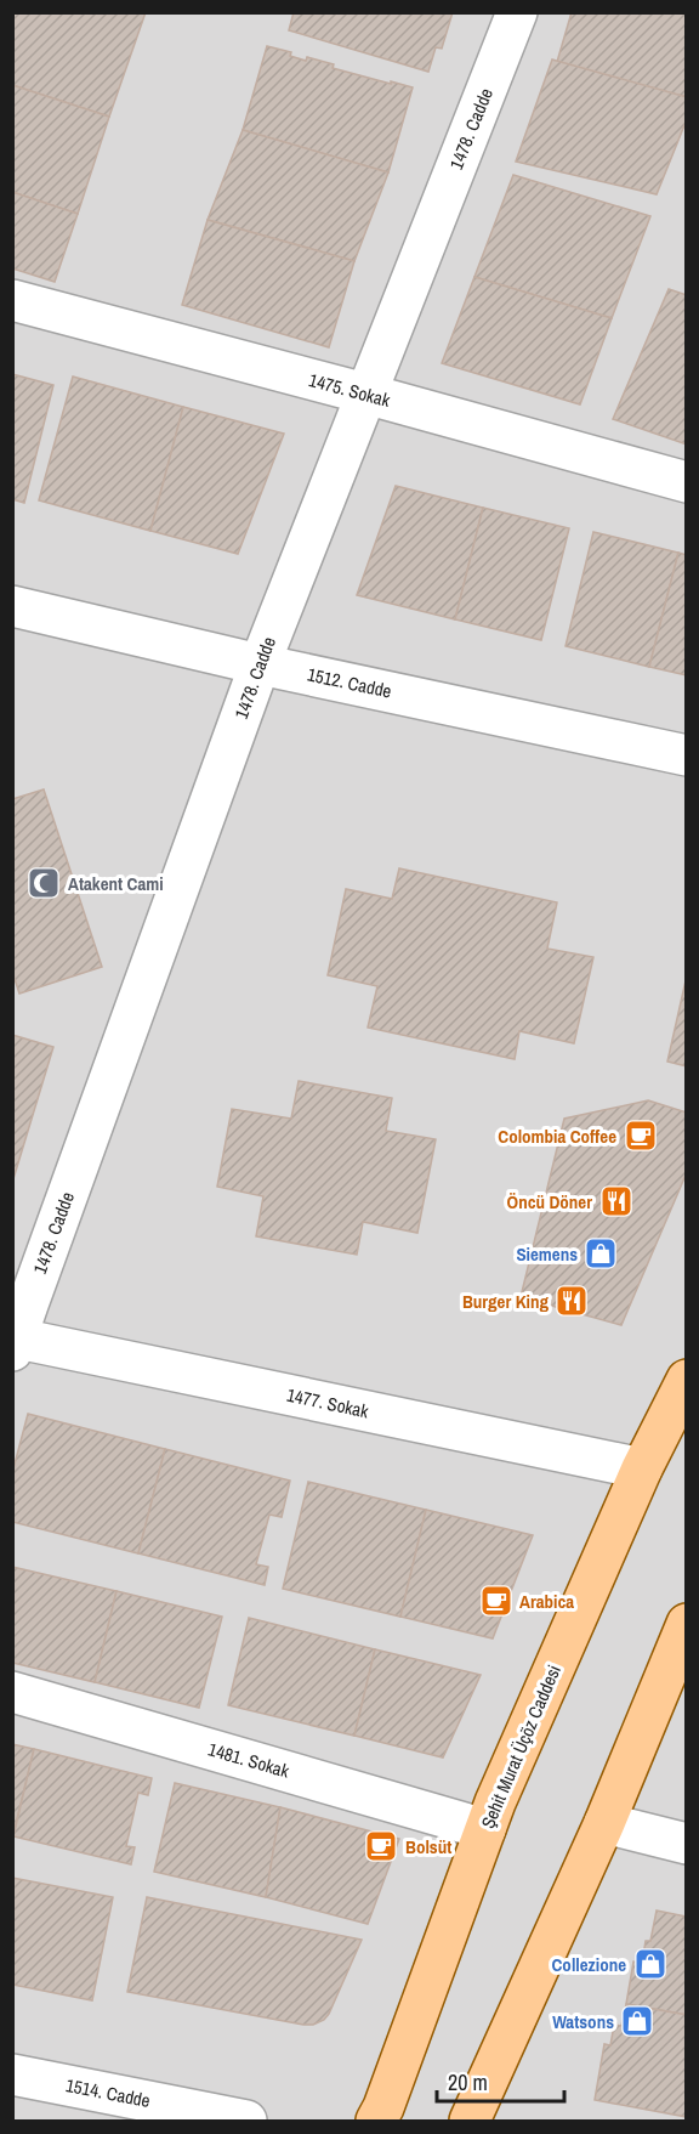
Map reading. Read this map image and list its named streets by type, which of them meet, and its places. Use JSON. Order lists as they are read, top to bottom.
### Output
{
  "streets": {
    "main road": ["Şehit Murat Üçöz Caddesi"],
    "street": [
      "1478. Cadde",
      "1475. Sokak",
      "1512. Cadde",
      "1477. Sokak",
      "1481. Sokak",
      "1514. Cadde"
    ]
  },
  "crossings": [
    ["1478. Cadde", "1475. Sokak"],
    ["1478. Cadde", "1512. Cadde"],
    ["1478. Cadde", "1477. Sokak"],
    ["1477. Sokak", "Şehit Murat Üçöz Caddesi"],
    ["Şehit Murat Üçöz Caddesi", "1481. Sokak"]
  ],
  "places": {
    "mosque": ["Atakent Cami"],
    "cafe": ["Colombia Coffee", "Arabica", "Bolsüt"],
    "restaurant": ["Öncü Döner", "Burger King"],
    "shop": ["Siemens", "Collezione", "Watsons"]
  },
  "scale_bar": "20 m"
}
